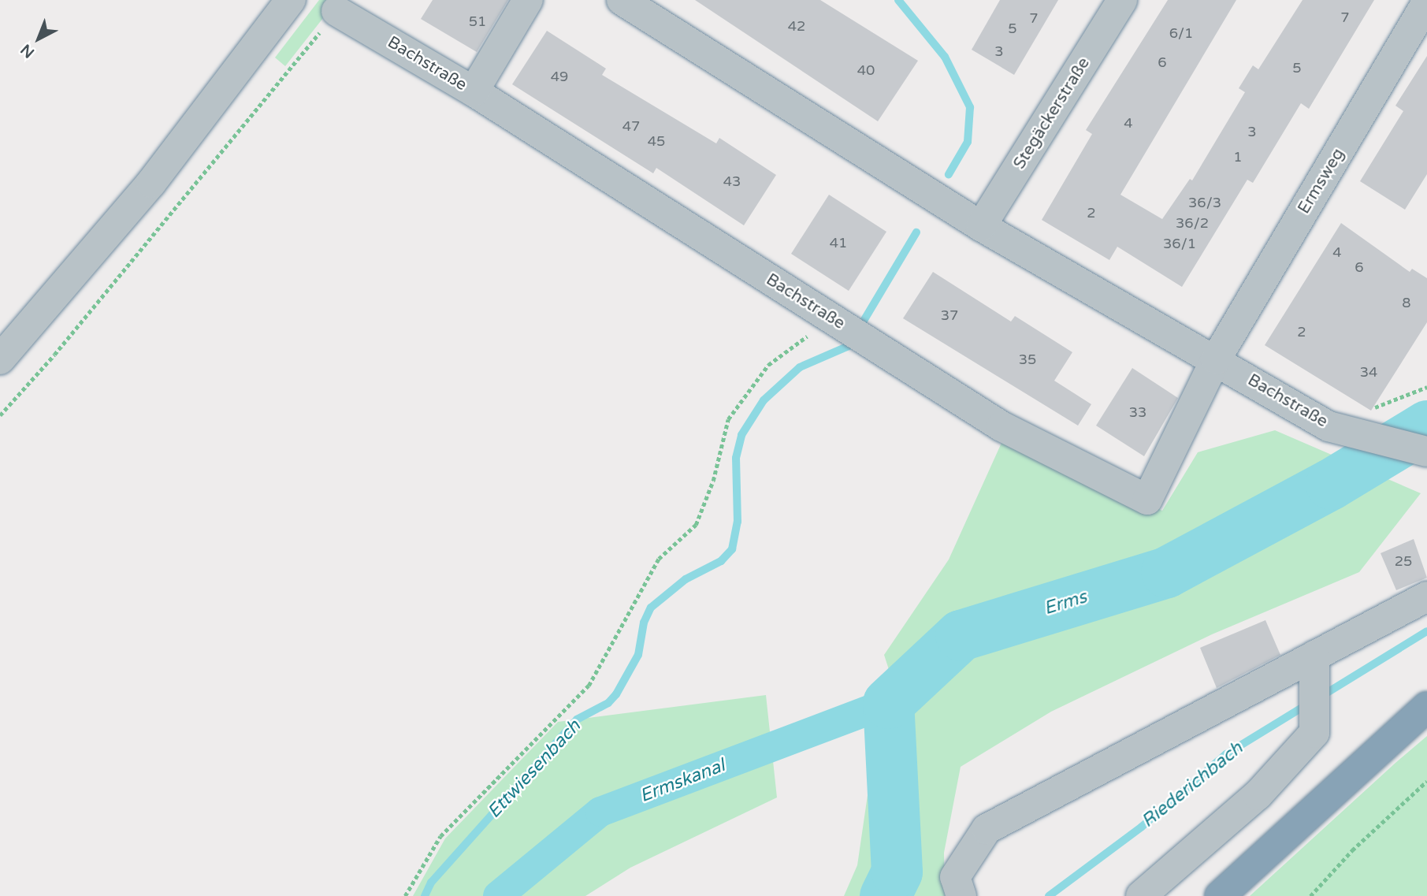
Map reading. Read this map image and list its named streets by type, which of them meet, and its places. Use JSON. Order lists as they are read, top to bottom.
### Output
{
  "streets": {
    "street": ["Bachstraße", "Stegäckerstraße", "Ermsweg"]
  },
  "crossings": [
    ["Bachstraße", "Stegäckerstraße"],
    ["Bachstraße", "Ermsweg"]
  ],
  "water": [
    "Erms",
    "Ettwiesenbach",
    "Ermskanal",
    "Riederichbach"
  ],
  "house_numbers": [
    "7",
    "7",
    "51",
    "42",
    "5",
    "6/1",
    "3",
    "6",
    "5",
    "40",
    "49",
    "4",
    "47",
    "3",
    "45",
    "1",
    "43",
    "36/3",
    "2",
    "36/2",
    "41",
    "36/1",
    "4",
    "6",
    "8",
    "37",
    "2",
    "35",
    "34",
    "33",
    "25"
  ],
  "north": "bottom left"
}
